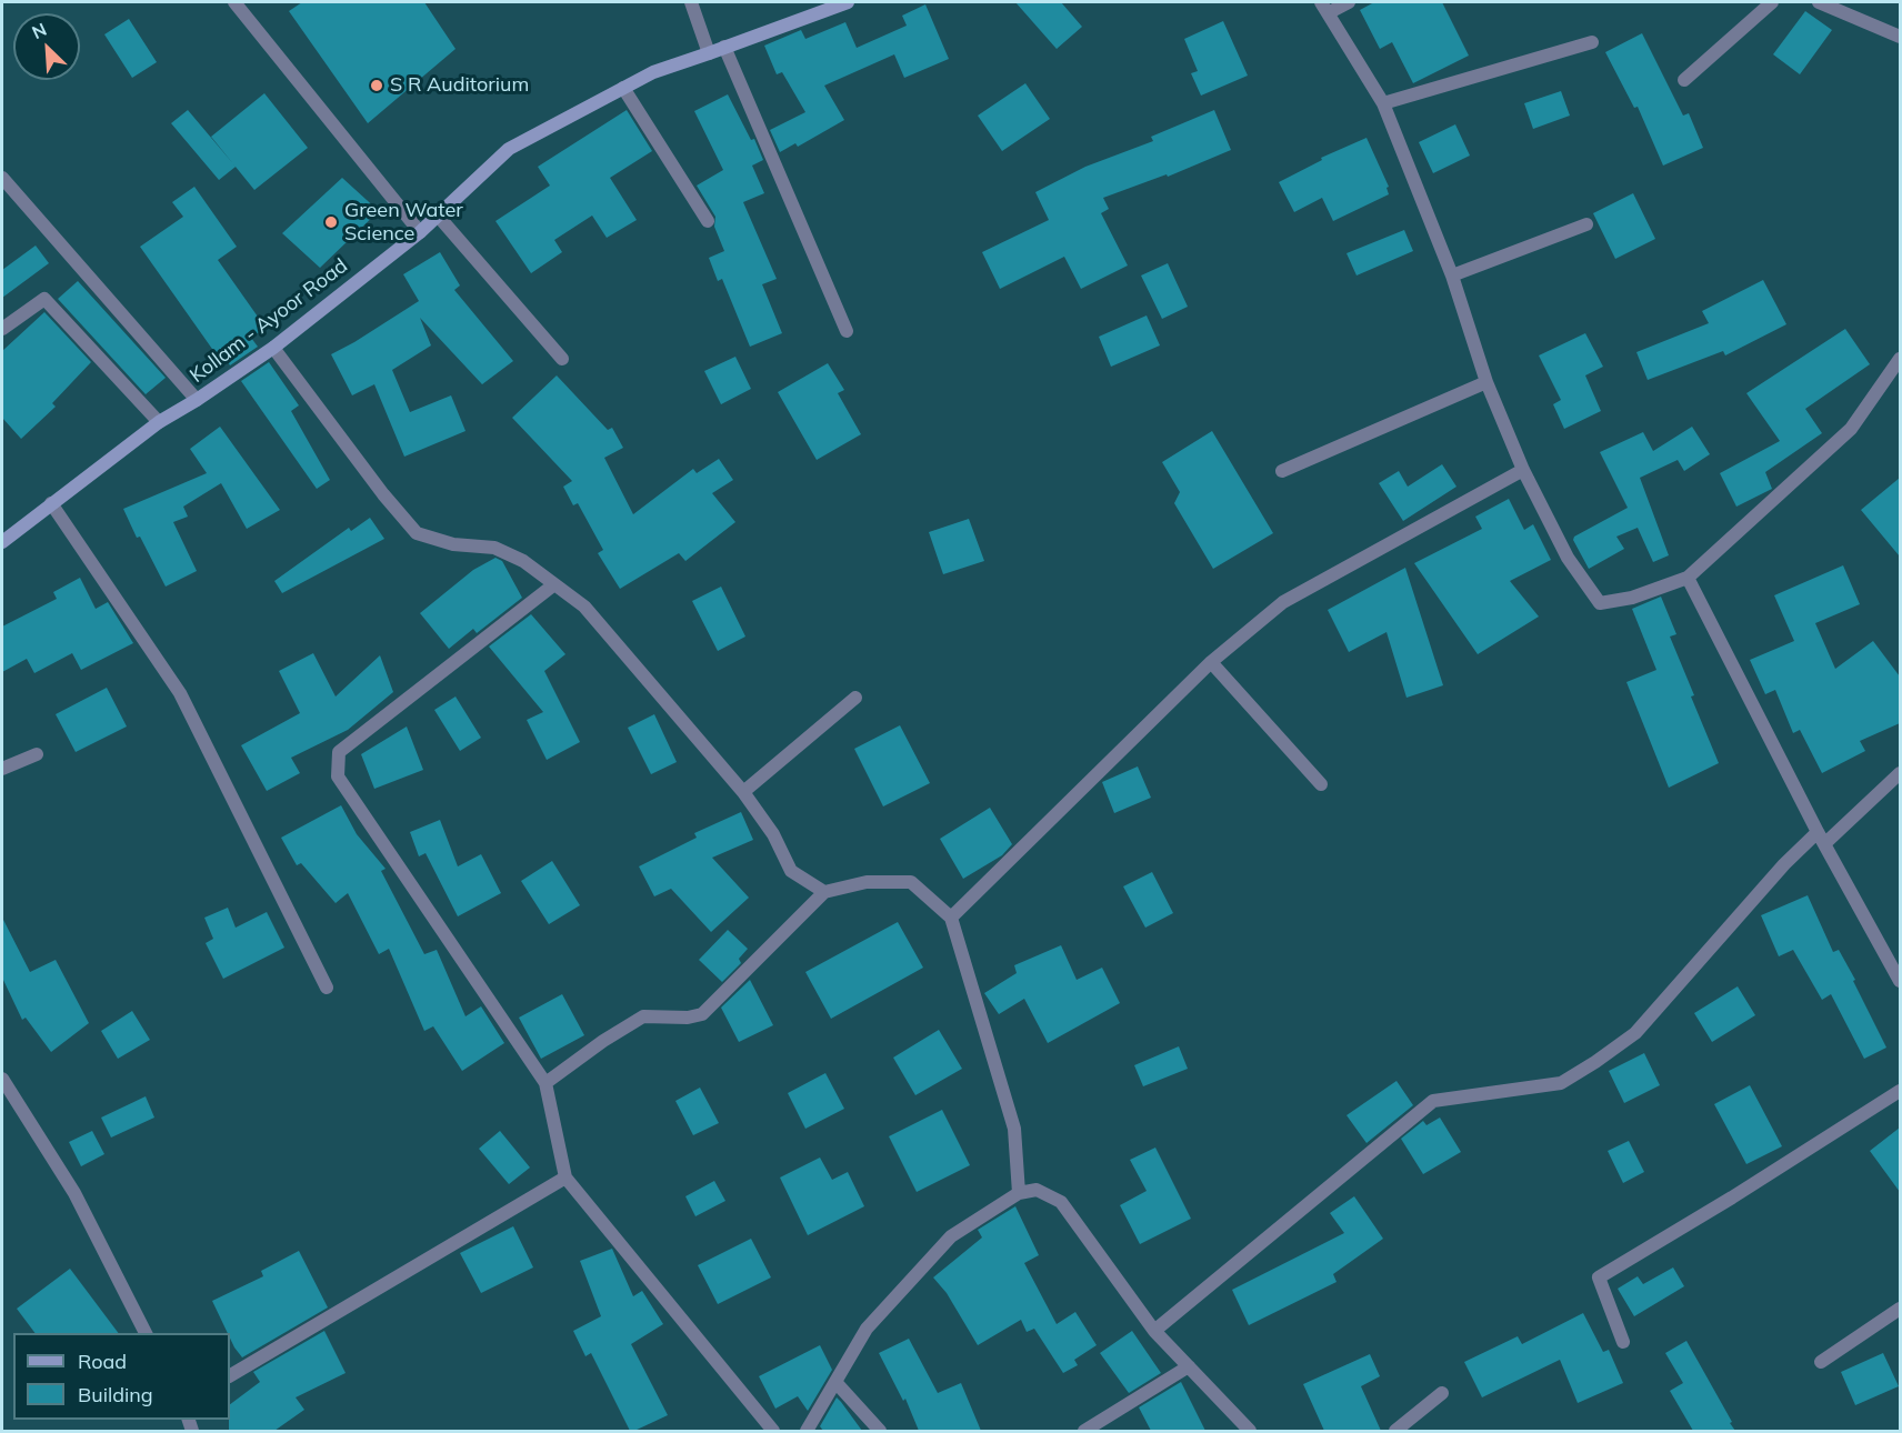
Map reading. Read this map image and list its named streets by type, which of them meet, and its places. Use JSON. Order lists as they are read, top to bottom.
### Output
{
  "streets": {
    "main road": ["Kollam - Ayoor Road"]
  },
  "places": ["S R Auditorium", "Green Water Science"],
  "legend": ["Road", "Building"],
  "north": "top left"
}
